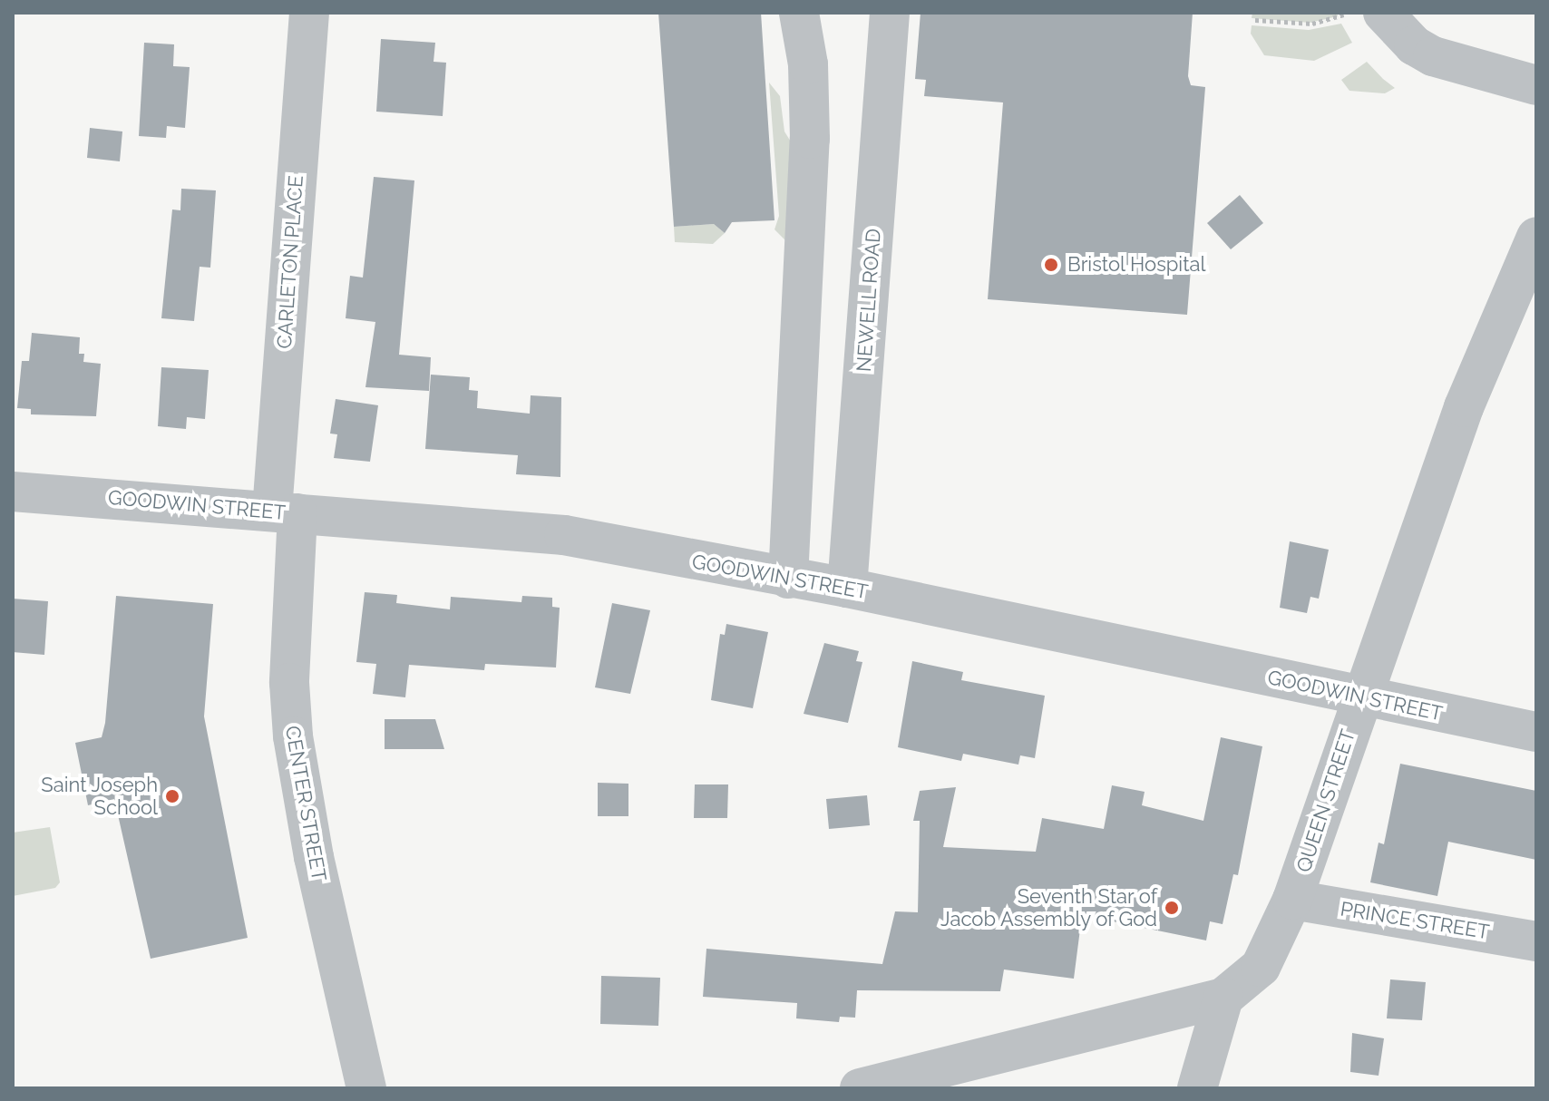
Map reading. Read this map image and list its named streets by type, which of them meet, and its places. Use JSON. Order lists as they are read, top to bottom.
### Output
{
  "streets": {
    "street": [
      "CARLETON PLACE",
      "NEWELL ROAD",
      "GOODWIN STREET",
      "QUEEN STREET",
      "CENTER STREET",
      "PRINCE STREET"
    ]
  },
  "crossings": [
    ["CARLETON PLACE", "GOODWIN STREET"],
    ["CARLETON PLACE", "CENTER STREET"],
    ["NEWELL ROAD", "GOODWIN STREET"],
    ["GOODWIN STREET", "QUEEN STREET"],
    ["GOODWIN STREET", "CENTER STREET"],
    ["QUEEN STREET", "PRINCE STREET"]
  ],
  "places": ["Bristol Hospital", "Saint Joseph School", "Seventh Star of Jacob Assembly of God"]
}
